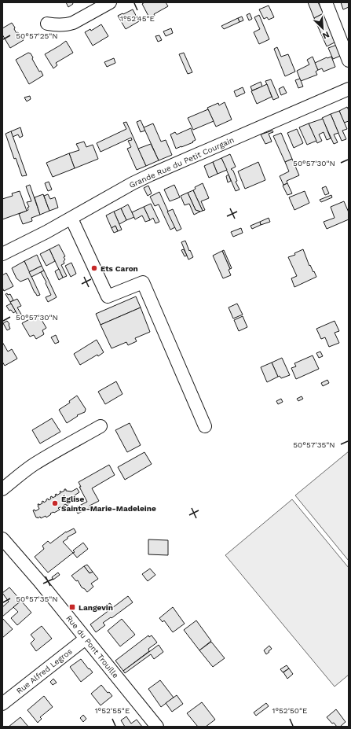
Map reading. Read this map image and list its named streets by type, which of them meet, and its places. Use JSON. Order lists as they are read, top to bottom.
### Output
{
  "streets": {
    "street": ["Grande Rue du Petit Courgain", "Rue du Pont Trouille", "Rue Alfred Legros"]
  },
  "crossings": [
    ["Rue du Pont Trouille", "Rue Alfred Legros"]
  ],
  "places": {
    "other": ["Ets Caron", "Église Sainte-Marie-Madeleine"],
    "transit": ["Langevin"]
  },
  "north": "bottom right",
  "coordinates": [
    "1°52'45\"E",
    "50°57'25\"N",
    "50°57'30\"N",
    "50°57'35\"N",
    "1°52'55\"E",
    "1°52'50\"E"
  ]
}
